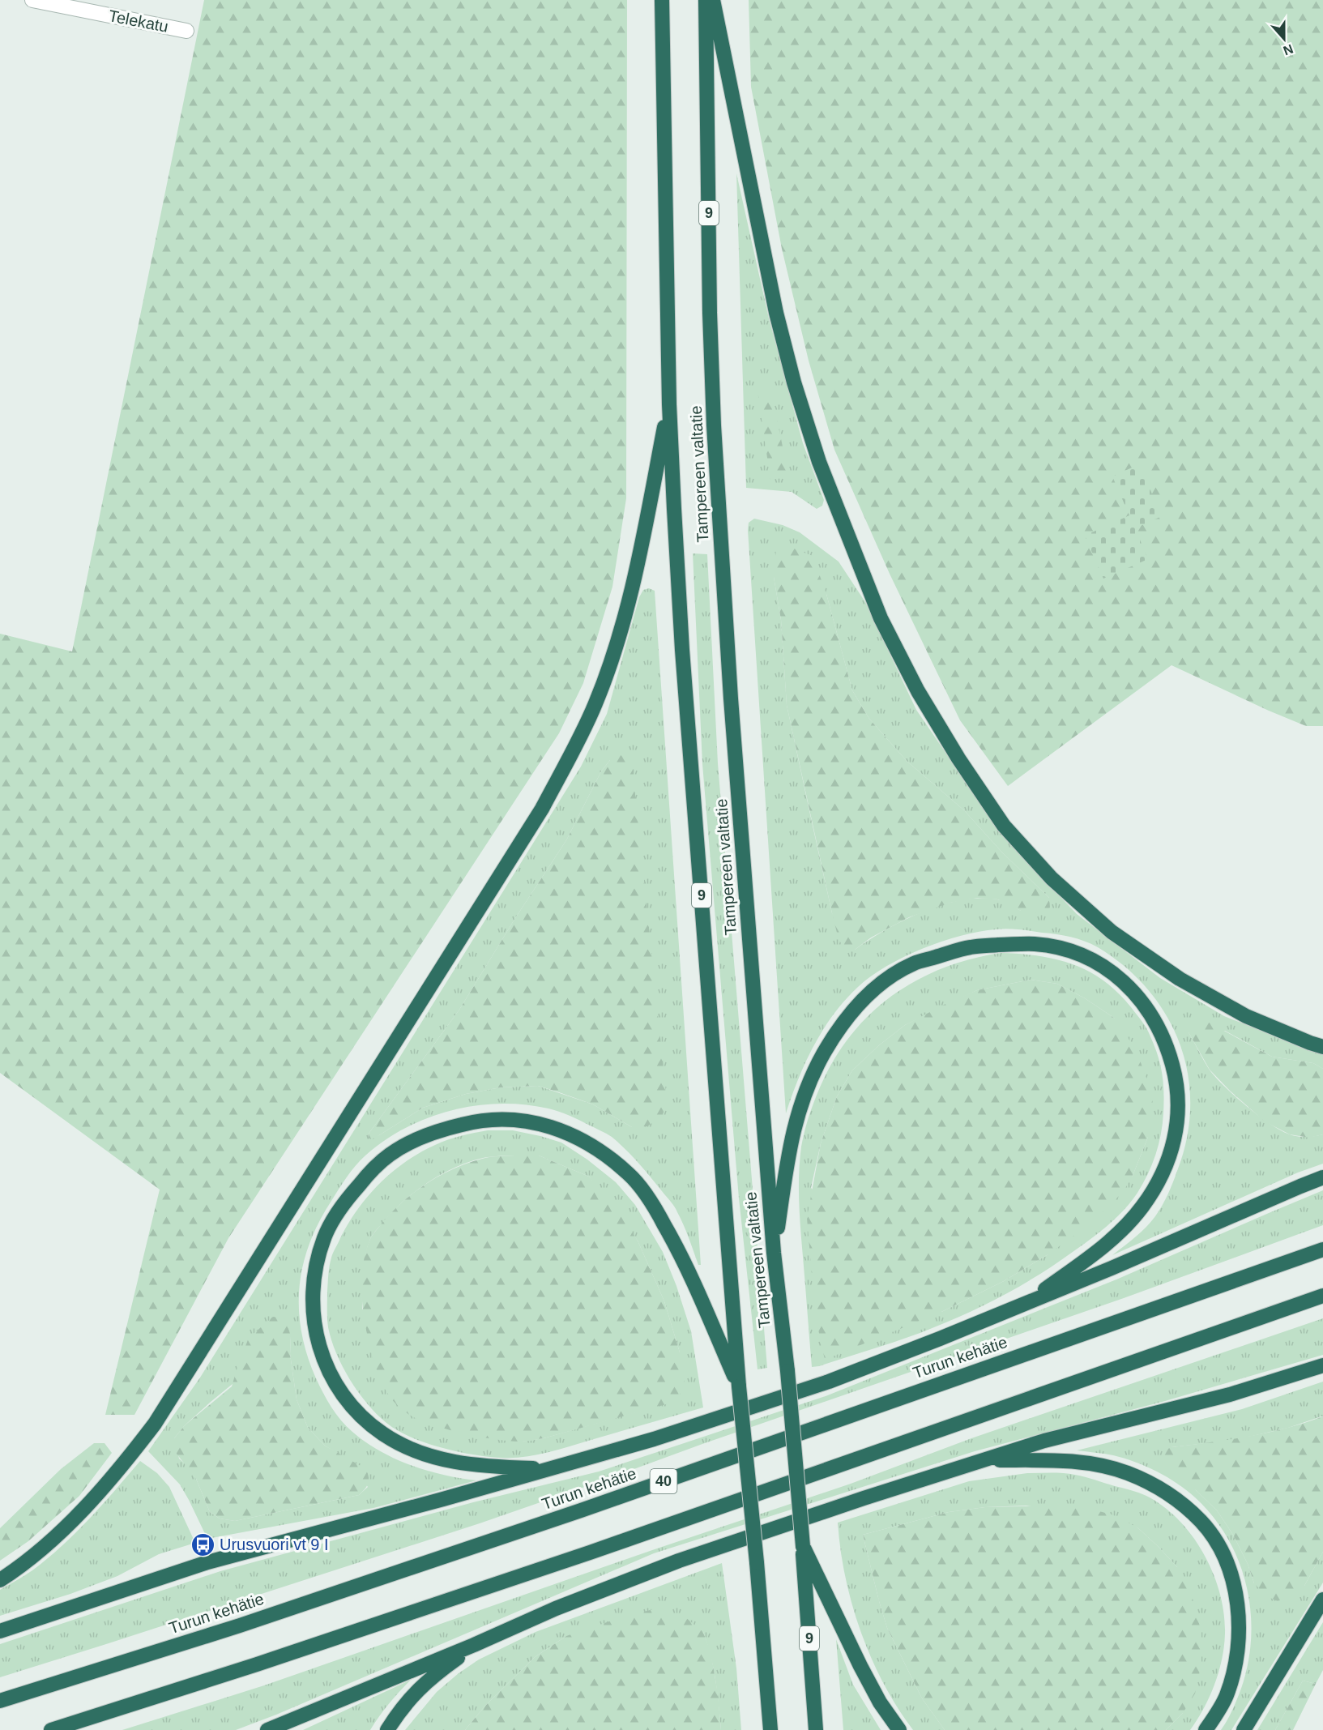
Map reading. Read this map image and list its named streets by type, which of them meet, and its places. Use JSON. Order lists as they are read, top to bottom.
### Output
{
  "streets": {
    "highway": [
      "9",
      "Tampereen valtatie",
      "Turun kehätie",
      "40"
    ],
    "street": ["Telekatu"]
  },
  "places": {
    "bus stop": ["Urusvuori vt 9 I"]
  },
  "north": "bottom"
}
